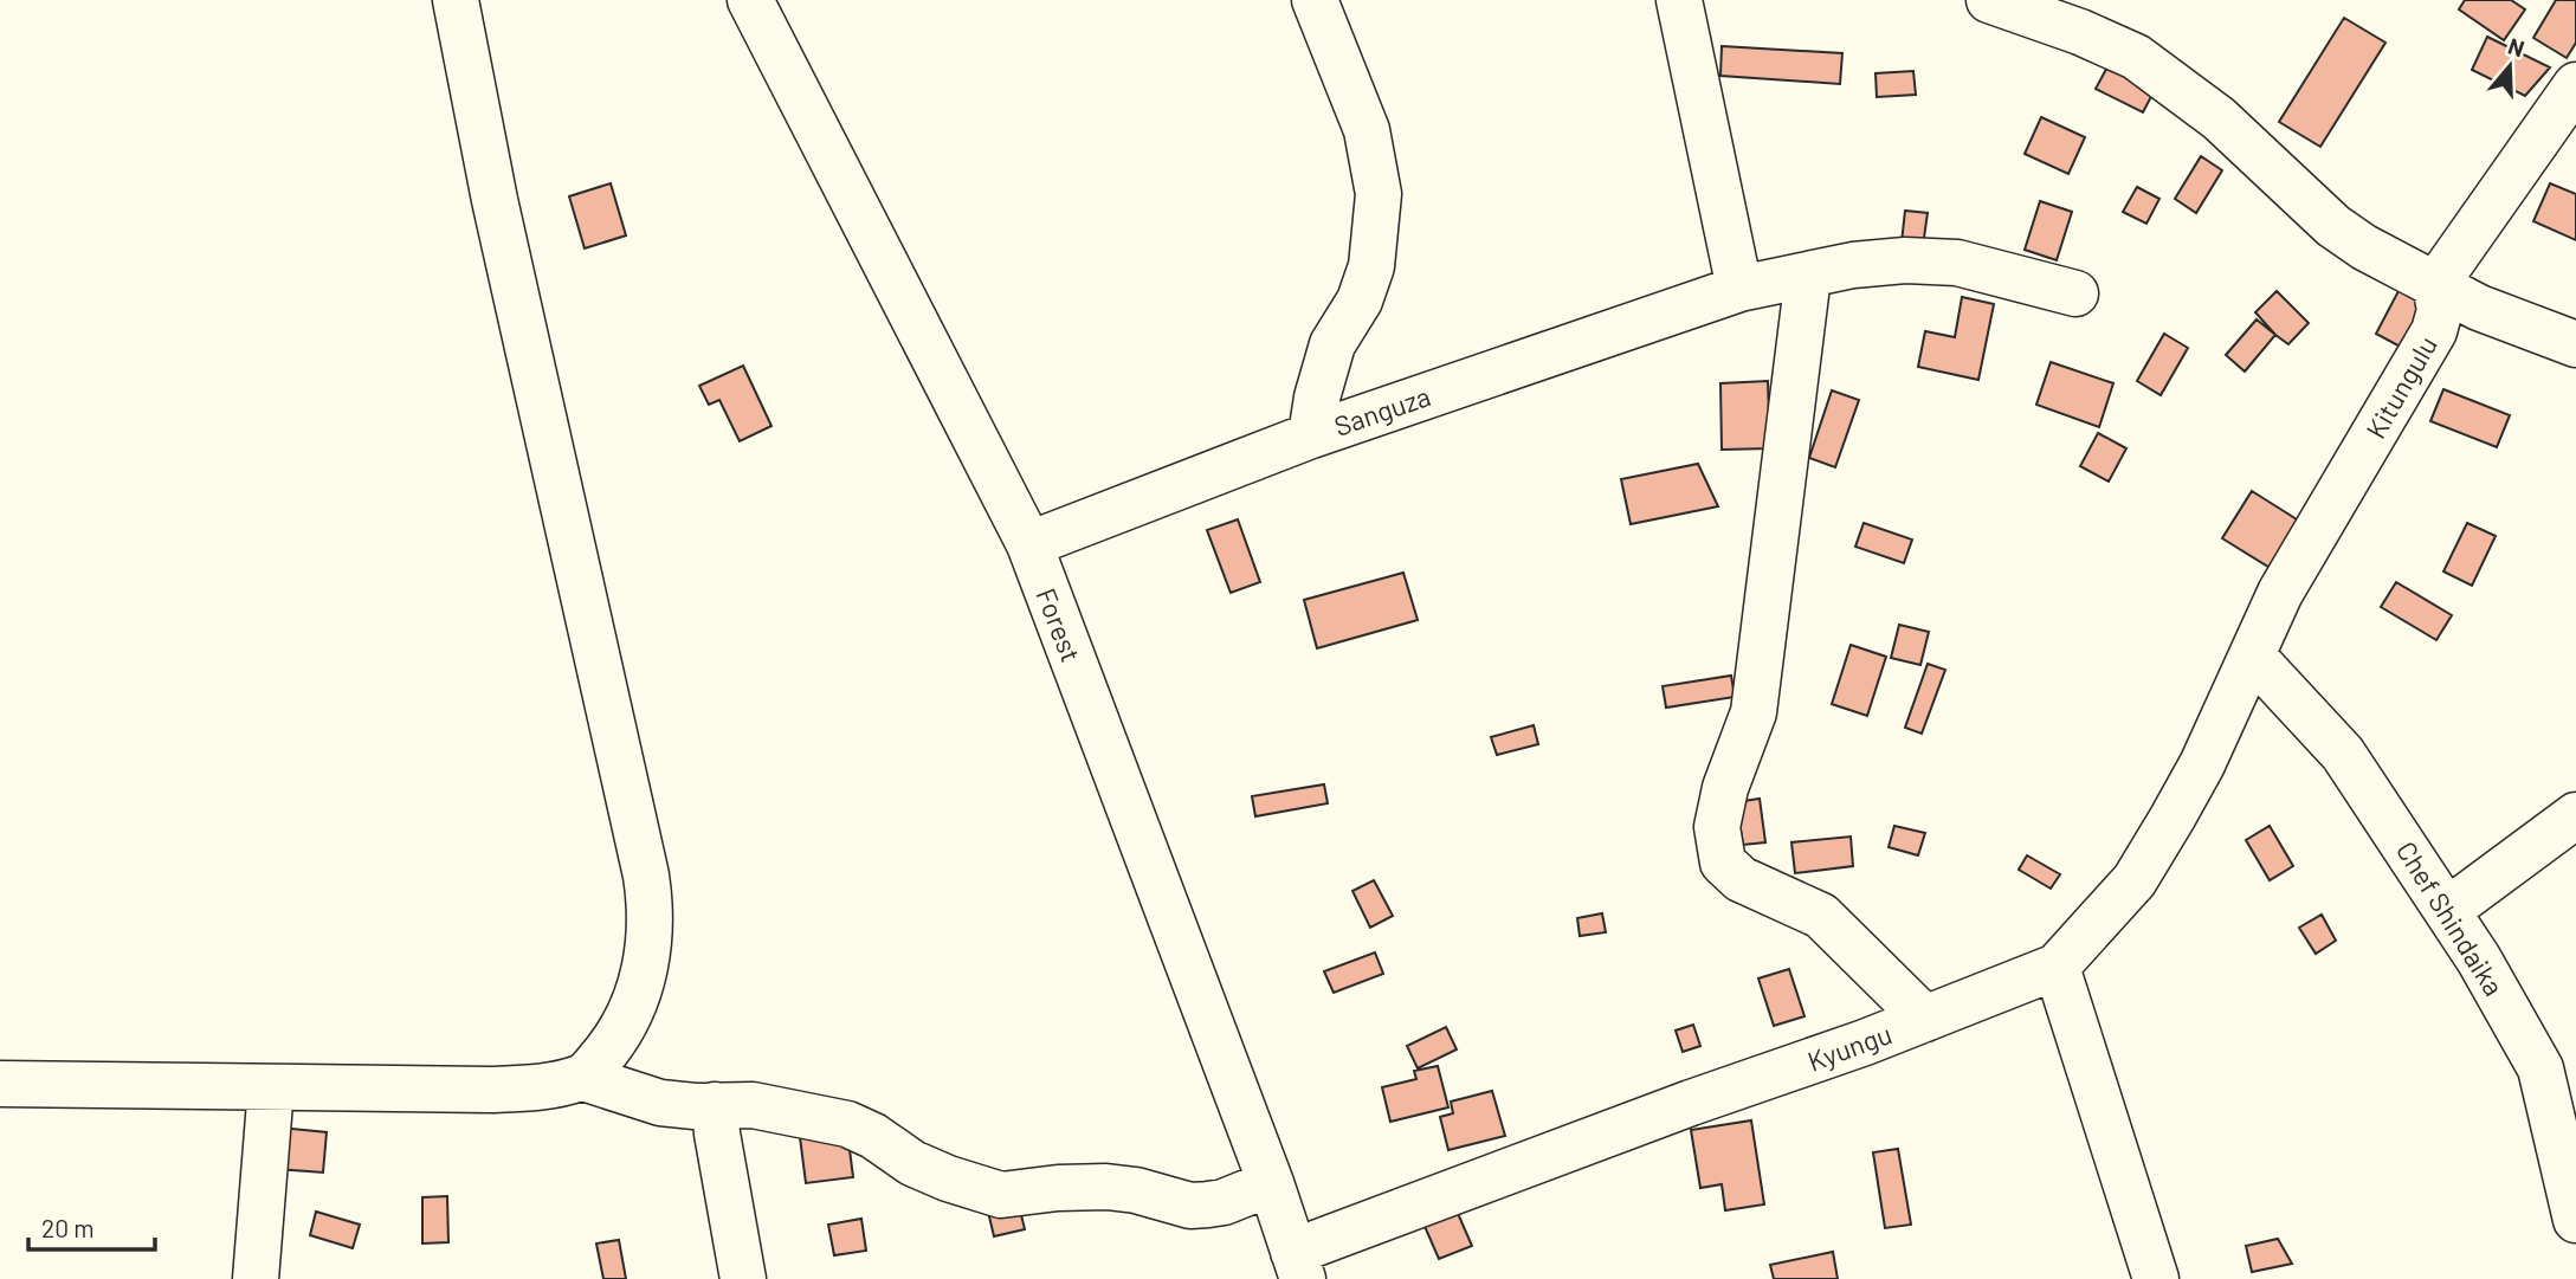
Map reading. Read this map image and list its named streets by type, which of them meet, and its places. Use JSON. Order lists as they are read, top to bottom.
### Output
{
  "streets": {
    "street": [
      "Kitungulu",
      "Sanguza",
      "Forest",
      "Chef Shindaika",
      "Kyungu"
    ]
  },
  "crossings": [
    ["Kitungulu", "Chef Shindaika"],
    ["Kitungulu", "Kyungu"],
    ["Sanguza", "Forest"],
    ["Forest", "Kyungu"],
    ["Chef Shindaika", "Kyungu"]
  ],
  "scale_bar": "20 m",
  "north": "top"
}
